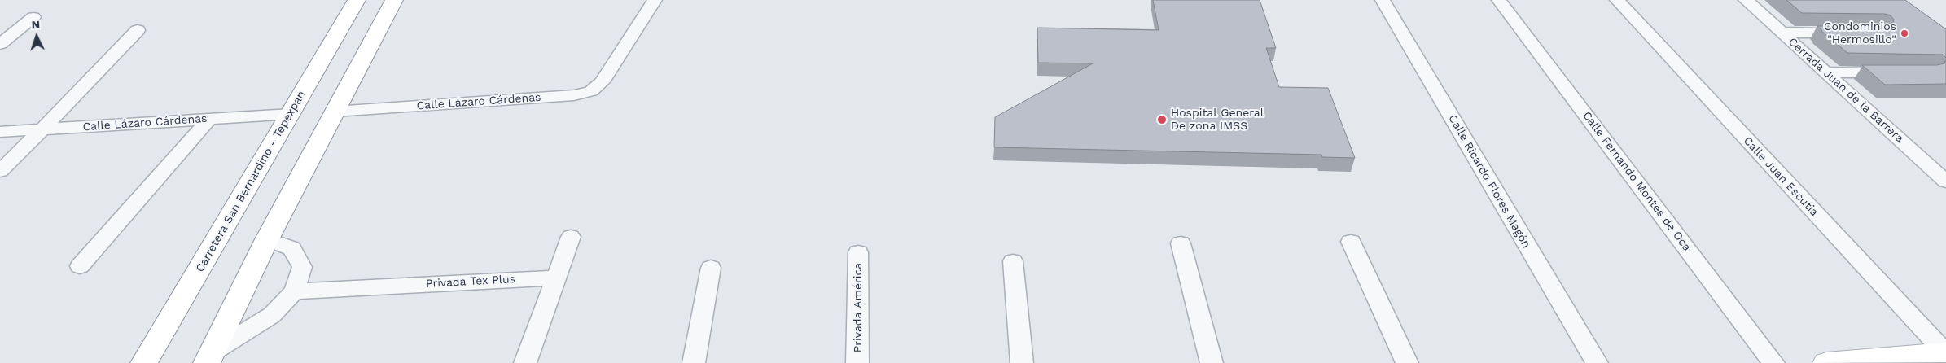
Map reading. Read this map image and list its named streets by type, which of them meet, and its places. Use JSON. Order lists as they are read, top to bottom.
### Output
{
  "streets": {
    "main road": ["Carretera San Bernardino - Tepexpan"],
    "street": [
      "Cerrada Juan de la Barrera",
      "Calle Lázaro Cárdenas",
      "Calle Juan Escutia",
      "Calle Ricardo Flores Magón",
      "Calle Fernando Montes de Oca",
      "Privada Tex Plus",
      "Privada América"
    ]
  },
  "crossings": [
    ["Calle Lázaro Cárdenas", "Carretera San Bernardino - Tepexpan"]
  ],
  "places": ["Condominios \"Hermosillo\"", "Hospital General De zona IMSS"],
  "north": "top"
}
